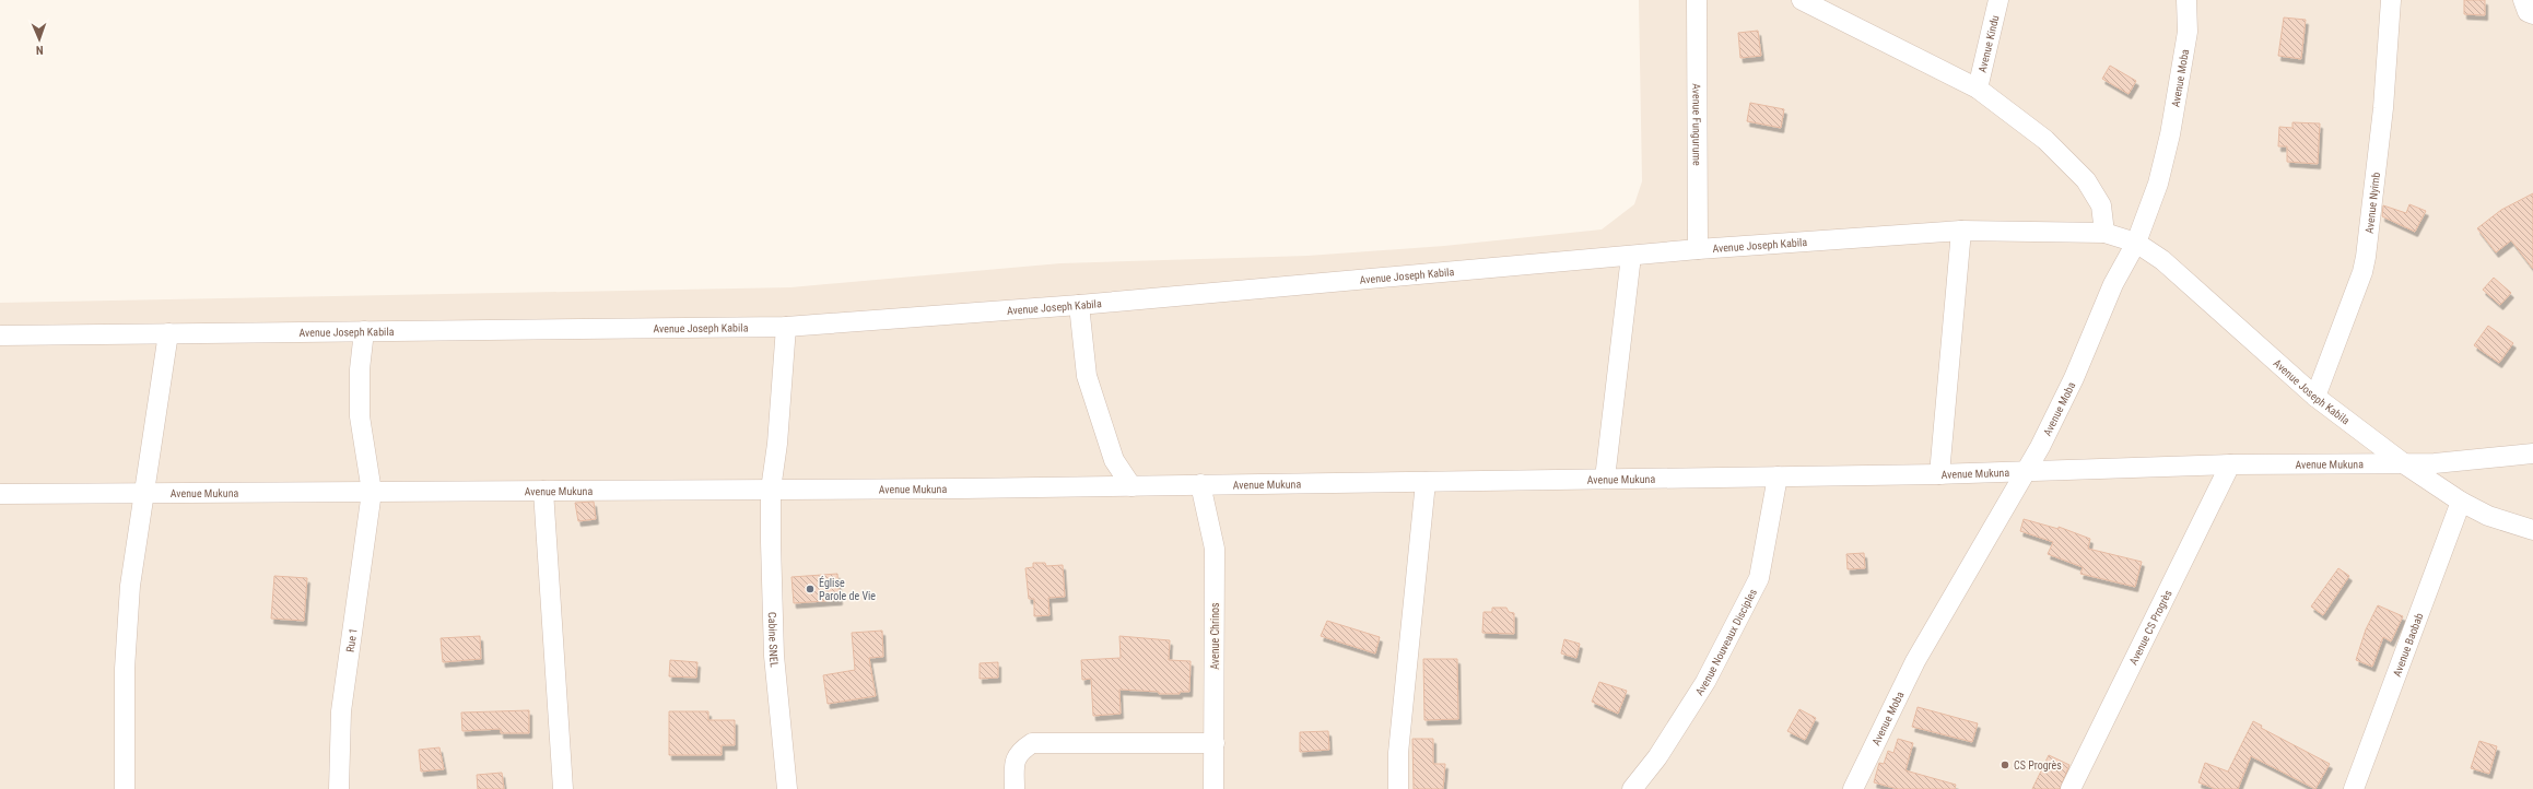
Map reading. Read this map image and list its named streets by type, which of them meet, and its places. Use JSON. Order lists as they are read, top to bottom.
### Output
{
  "streets": {
    "street": [
      "Avenue Kindu",
      "Avenue Moba",
      "Avenue Fungurume",
      "Avenue Nyimb",
      "Avenue Joseph Kabila",
      "Avenue Mukuna",
      "Avenue CS Progrès",
      "Avenue Chrinos",
      "Cabine SNEL",
      "Rue 1",
      "Avenue Nouveaux Disciples",
      "Avenue Baobab"
    ]
  },
  "crossings": [
    ["Avenue Moba", "Avenue Joseph Kabila"],
    ["Avenue Moba", "Avenue Mukuna"],
    ["Avenue Fungurume", "Avenue Joseph Kabila"],
    ["Avenue Nyimb", "Avenue Joseph Kabila"],
    ["Avenue Joseph Kabila", "Avenue Mukuna"],
    ["Avenue Joseph Kabila", "Cabine SNEL"],
    ["Avenue Joseph Kabila", "Rue 1"],
    ["Avenue Joseph Kabila", "Avenue Baobab"],
    ["Avenue Mukuna", "Avenue CS Progrès"],
    ["Avenue Mukuna", "Avenue Chrinos"],
    ["Avenue Mukuna", "Cabine SNEL"],
    ["Avenue Mukuna", "Rue 1"],
    ["Avenue Mukuna", "Avenue Nouveaux Disciples"]
  ],
  "places": ["Église Parole de Vie", "CS Progrès"],
  "north": "bottom"
}
